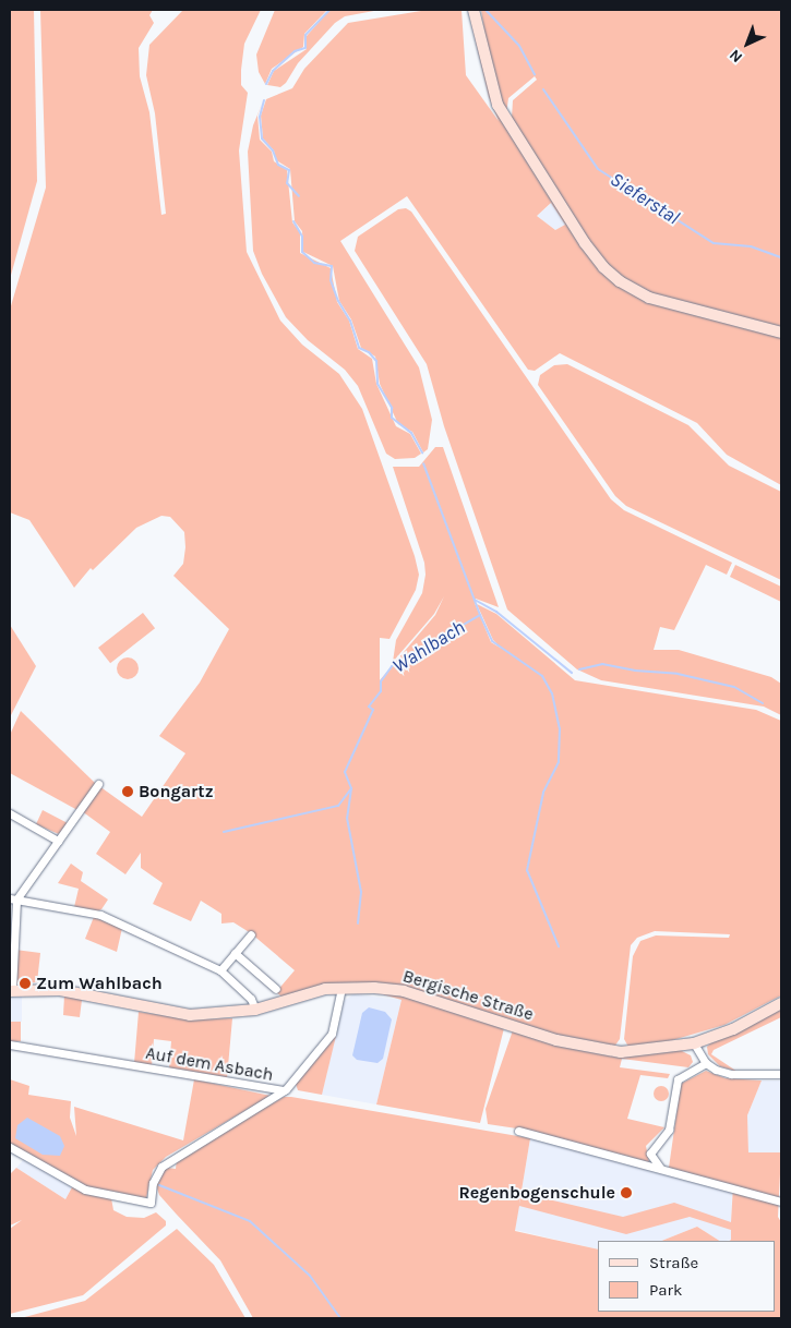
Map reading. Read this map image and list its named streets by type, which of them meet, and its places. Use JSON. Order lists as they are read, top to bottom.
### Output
{
  "streets": {
    "main road": ["Bergische Straße"],
    "street": ["Auf dem Asbach"]
  },
  "crossings": [
    ["Bergische Straße", "Auf dem Asbach"]
  ],
  "water": ["Sieferstal", "Wahlbach"],
  "places": ["Bongartz", "Zum Wahlbach", "Regenbogenschule"],
  "legend": ["Straße", "Park"],
  "north": "bottom left"
}
